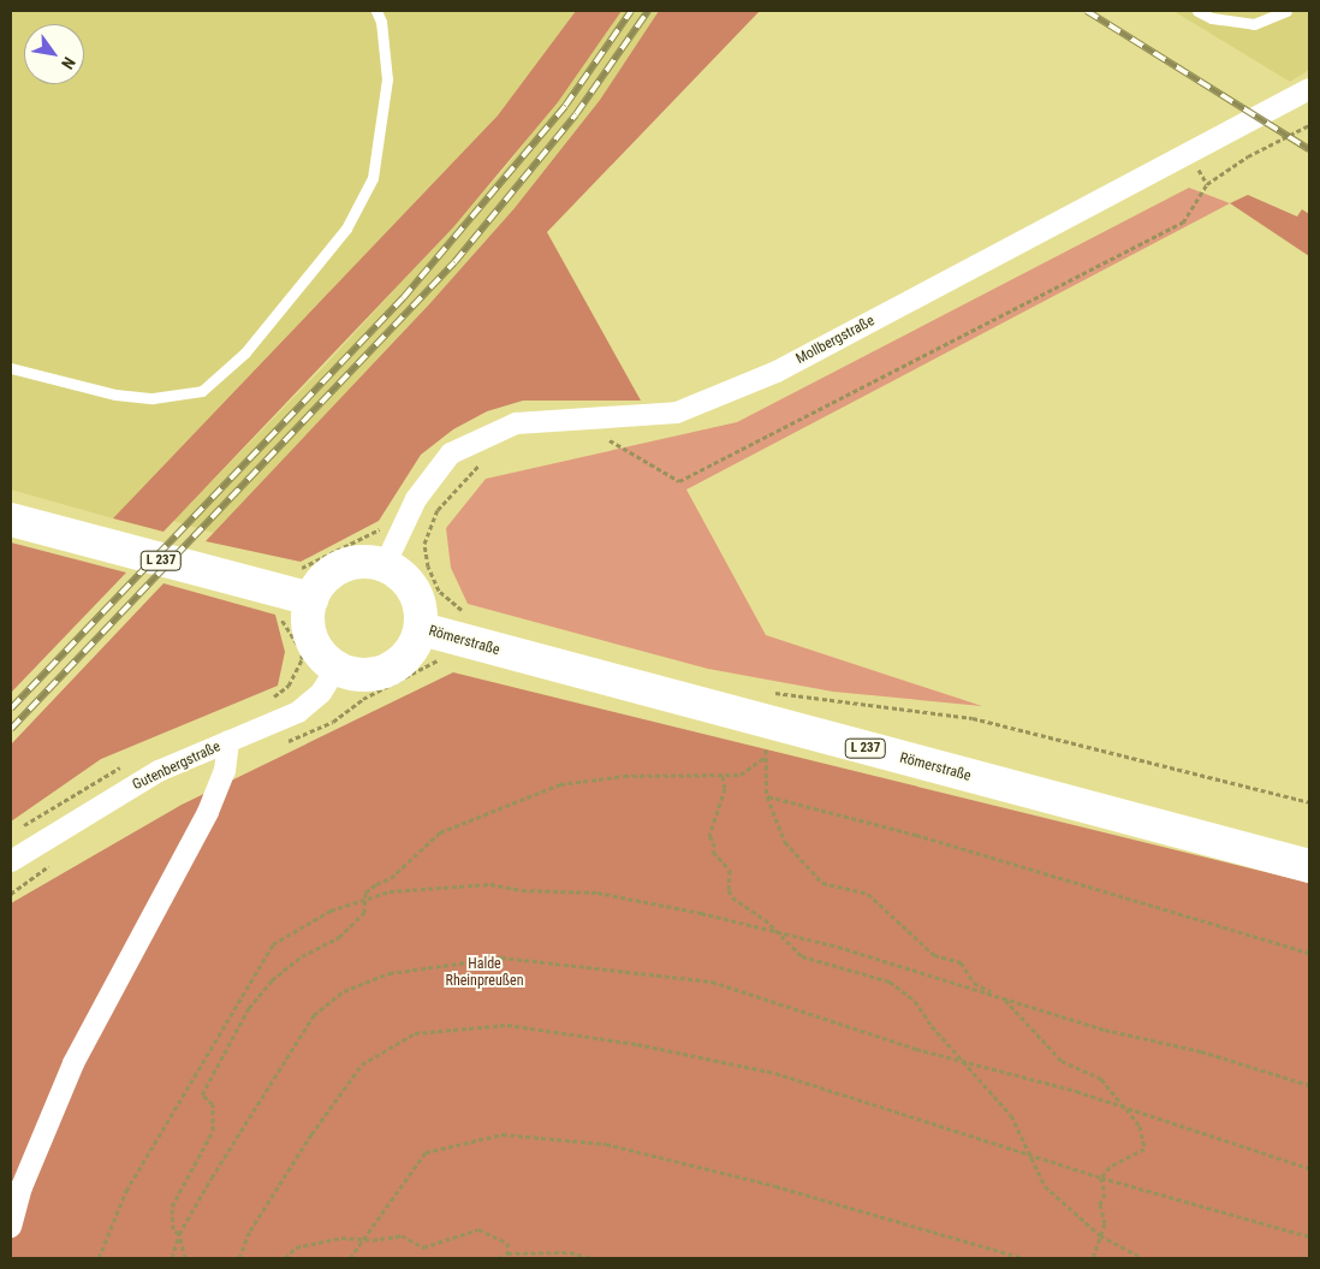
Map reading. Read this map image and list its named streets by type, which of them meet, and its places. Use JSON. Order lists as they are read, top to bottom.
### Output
{
  "streets": {
    "main road": ["L 237", "Römerstraße"],
    "street": ["Mollbergstraße", "Gutenbergstraße"]
  },
  "crossings": [
    ["Mollbergstraße", "L 237"],
    ["Mollbergstraße", "Römerstraße"],
    ["Mollbergstraße", "Gutenbergstraße"],
    ["L 237", "Römerstraße"],
    ["L 237", "Gutenbergstraße"],
    ["Römerstraße", "Gutenbergstraße"]
  ],
  "parks": ["Halde Rheinpreußen"],
  "north": "bottom right"
}
